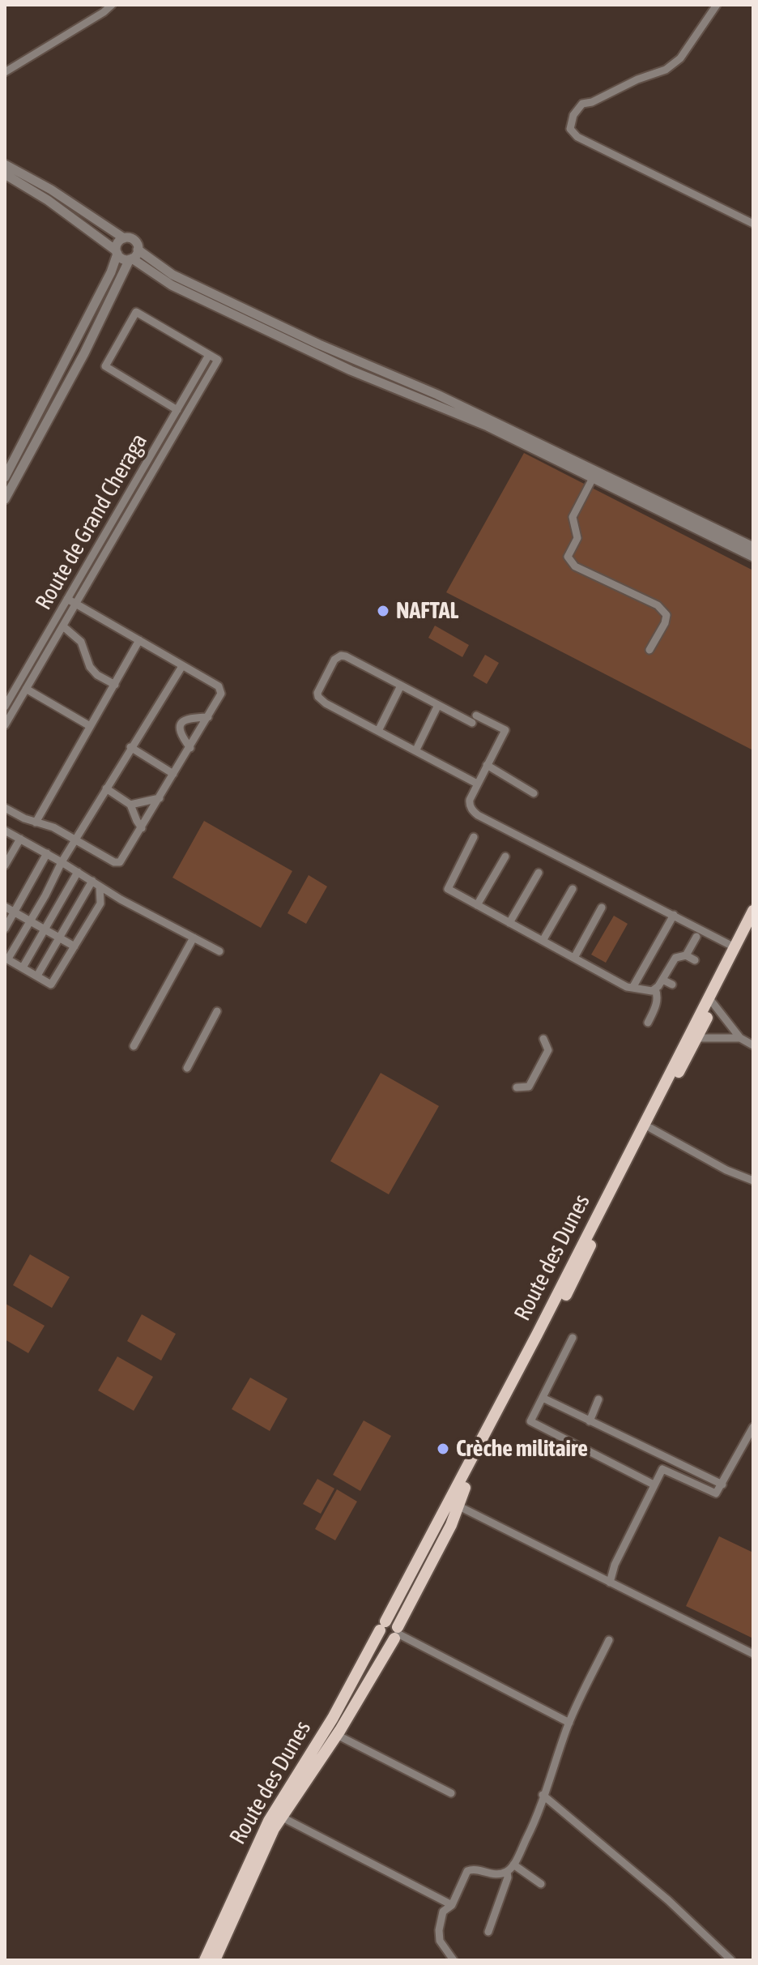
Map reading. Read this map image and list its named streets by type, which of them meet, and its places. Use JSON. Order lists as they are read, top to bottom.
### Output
{
  "streets": {
    "main road": ["Route des Dunes"],
    "street": ["Route de Grand Cheraga"]
  },
  "places": ["NAFTAL", "Crèche militaire"]
}
